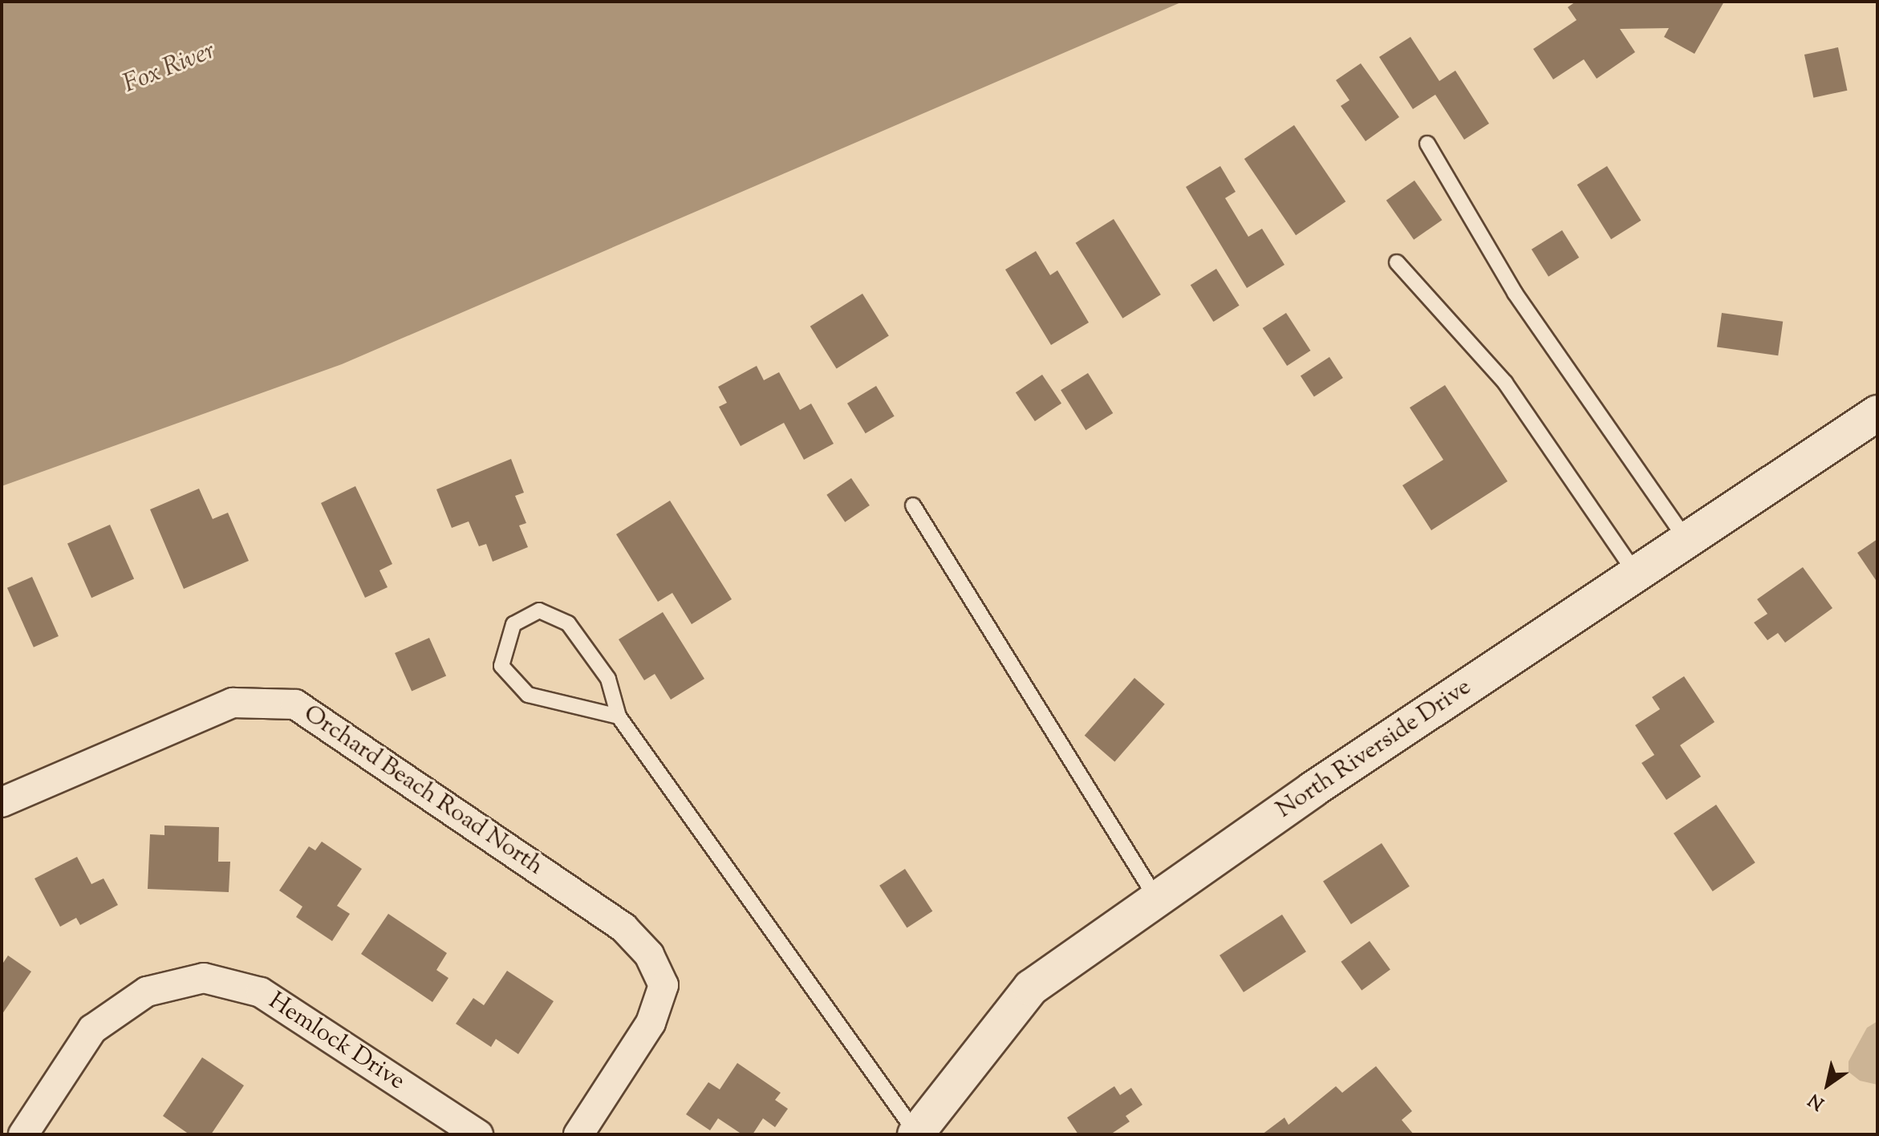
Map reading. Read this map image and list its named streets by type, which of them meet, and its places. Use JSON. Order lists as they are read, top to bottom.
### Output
{
  "streets": {
    "street": ["North Riverside Drive", "Orchard Beach Road North", "Hemlock Drive"]
  },
  "water": ["Fox River"],
  "north": "bottom left"
}
